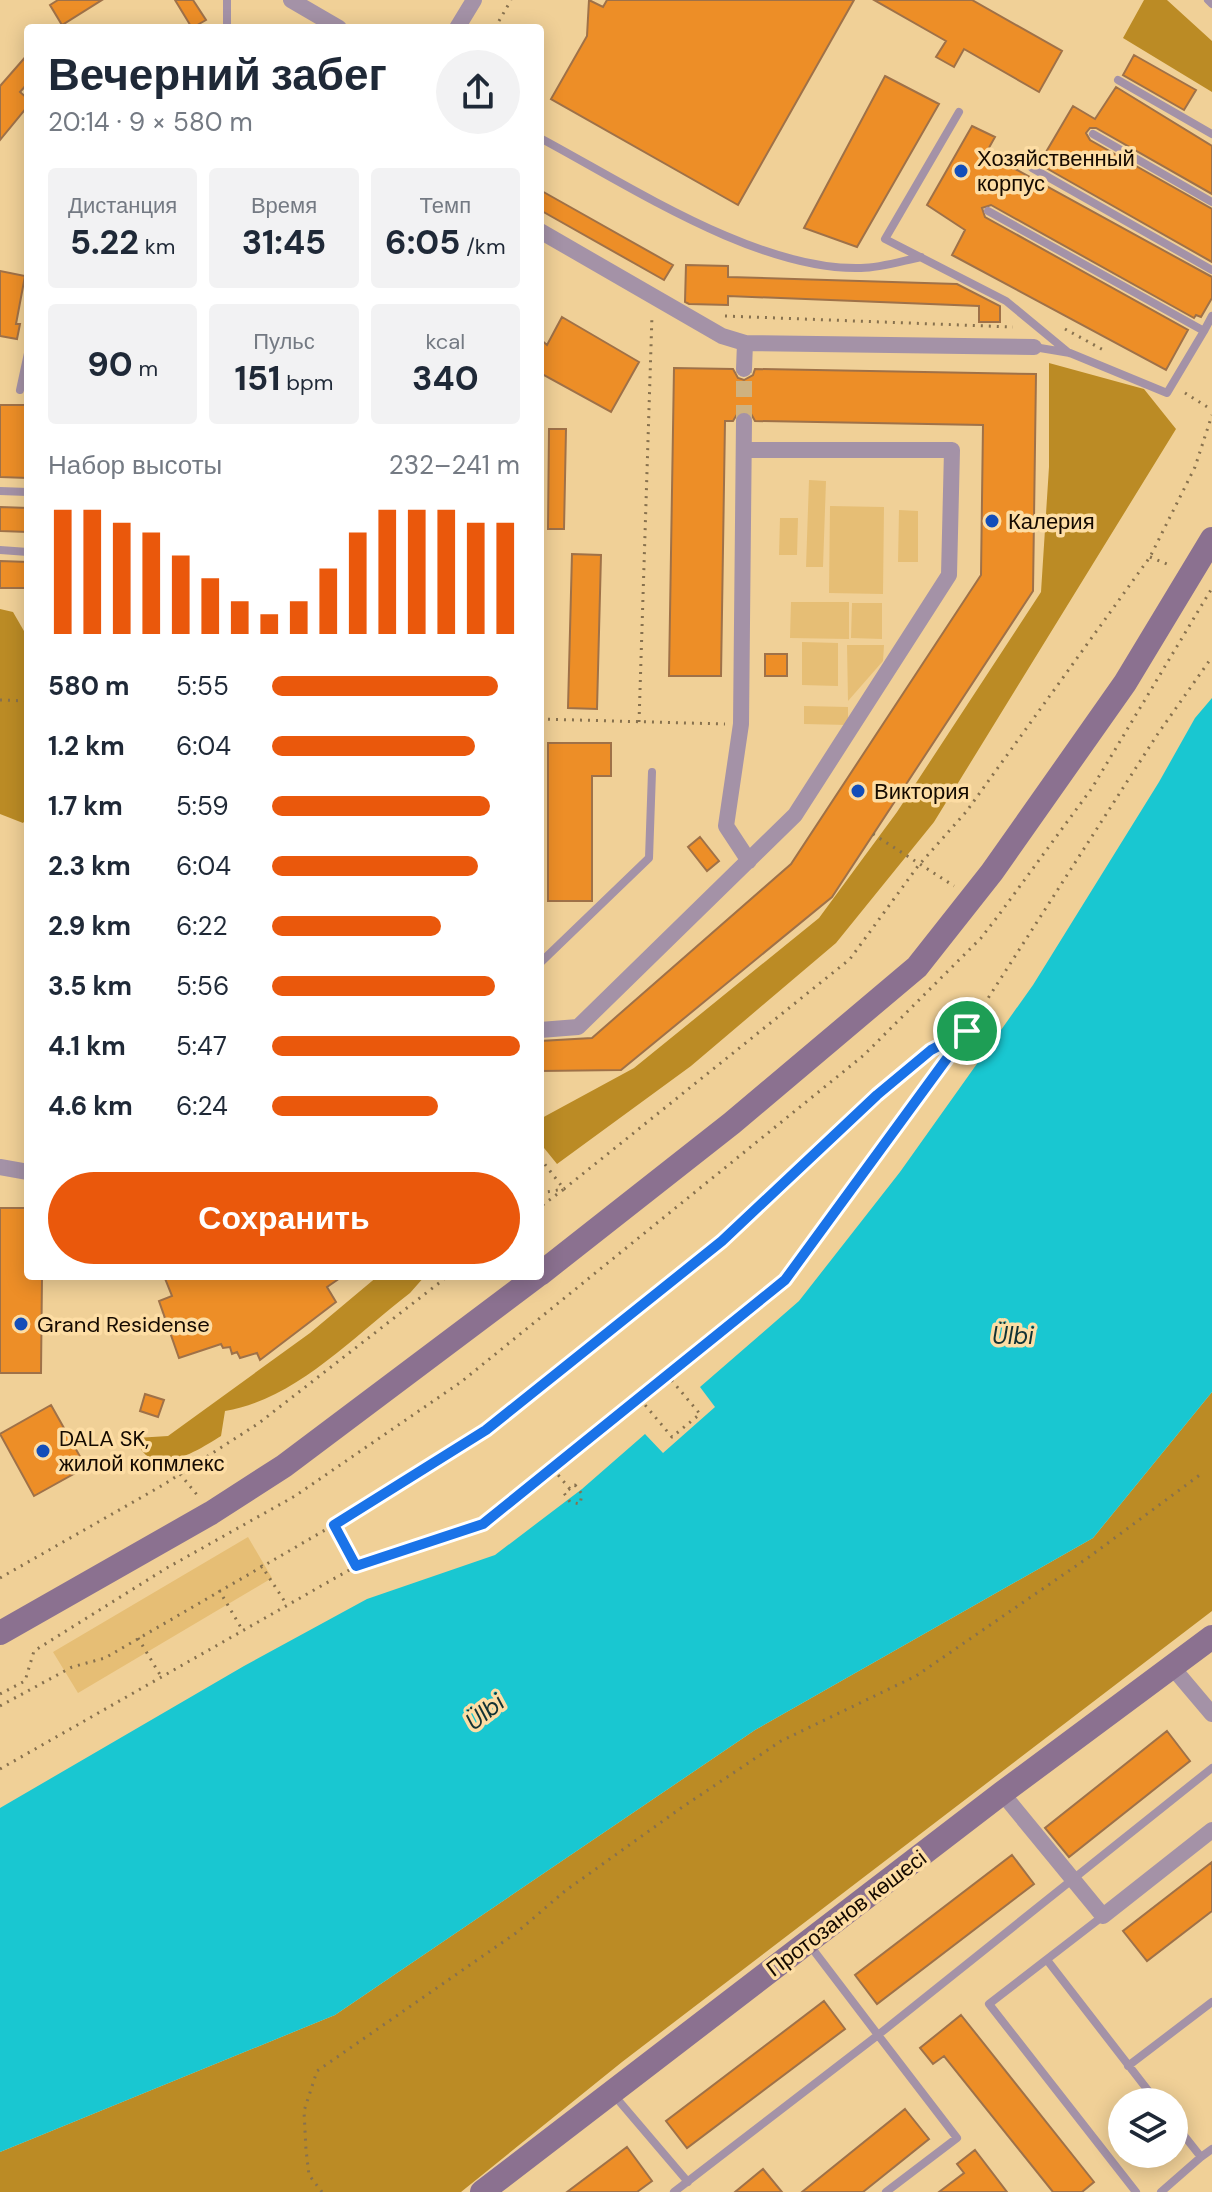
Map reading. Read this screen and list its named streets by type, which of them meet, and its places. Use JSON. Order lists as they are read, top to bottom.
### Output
{
  "streets": {
    "main road": ["Протозанов көшесі"]
  },
  "water": ["Ülbi"],
  "places": [
    "Хозяйственный корпус",
    "Калерия",
    "Виктория",
    "Grand Residense",
    "DALA SK, жилой копмлекс"
  ],
  "page": {
    "heading": ["Вечерний забег", "20:14 · 9 × 580 m"],
    "stats": [
      ["Дистанция", "5.22 km"],
      ["Время", "31:45"],
      ["Темп", "6:05 /km"],
      ["90 m"],
      ["Пульс", "151 bpm"],
      ["kcal", "340"]
    ],
    "chart": ["Набор высоты", "232–241 m"],
    "list": [
      {
        "name": "580 m",
        "note": "5:55"
      },
      {
        "name": "1.2 km",
        "note": "6:04"
      },
      {
        "name": "1.7 km",
        "note": "5:59"
      },
      {
        "name": "2.3 km",
        "note": "6:04"
      },
      {
        "name": "2.9 km",
        "note": "6:22"
      },
      {
        "name": "3.5 km",
        "note": "5:56"
      },
      {
        "name": "4.1 km",
        "note": "5:47"
      },
      {
        "name": "4.6 km",
        "note": "6:24"
      }
    ],
    "buttons": "Сохранить"
  }
}
